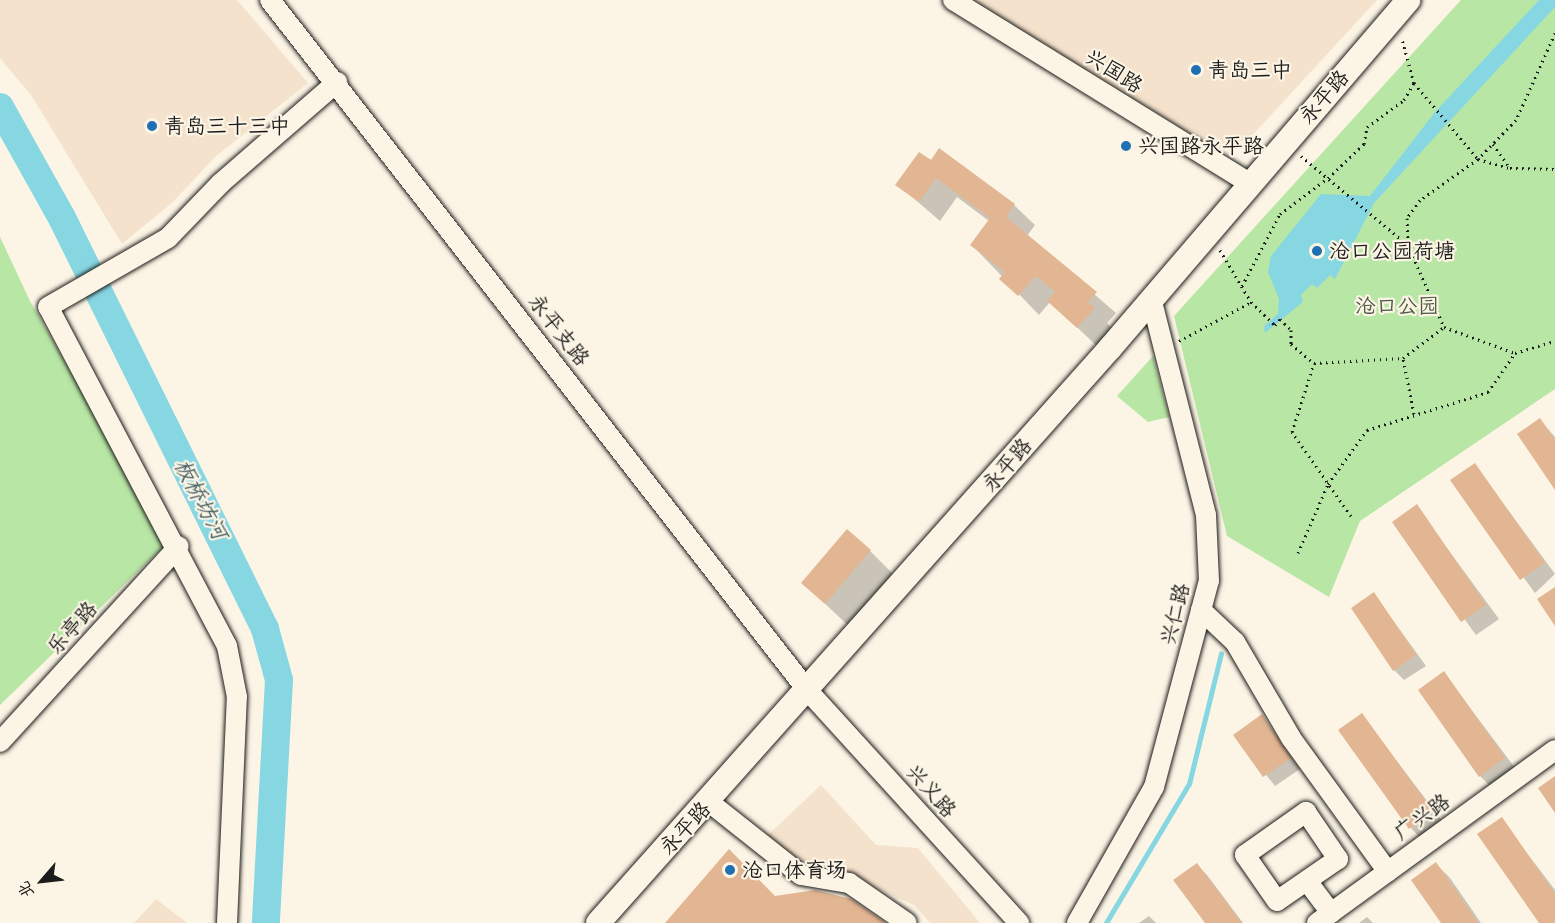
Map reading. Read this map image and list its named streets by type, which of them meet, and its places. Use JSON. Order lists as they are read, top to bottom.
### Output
{
  "streets": {
    "main road": ["永平路"],
    "street": [
      "兴国路",
      "永平支路",
      "兴仁路",
      "乐亭路",
      "兴义路",
      "广兴路"
    ]
  },
  "crossings": [
    ["兴国路", "永平路"],
    ["永平路", "永平支路"],
    ["永平路", "兴仁路"],
    ["永平路", "兴义路"],
    ["永平支路", "兴义路"]
  ],
  "water": ["板桥坊河"],
  "parks": ["沧口公园"],
  "places": [
    "青岛三中",
    "青岛三十三中",
    "兴国路永平路",
    "沧口公园荷塘",
    "沧口体育场"
  ],
  "north": "bottom left"
}
